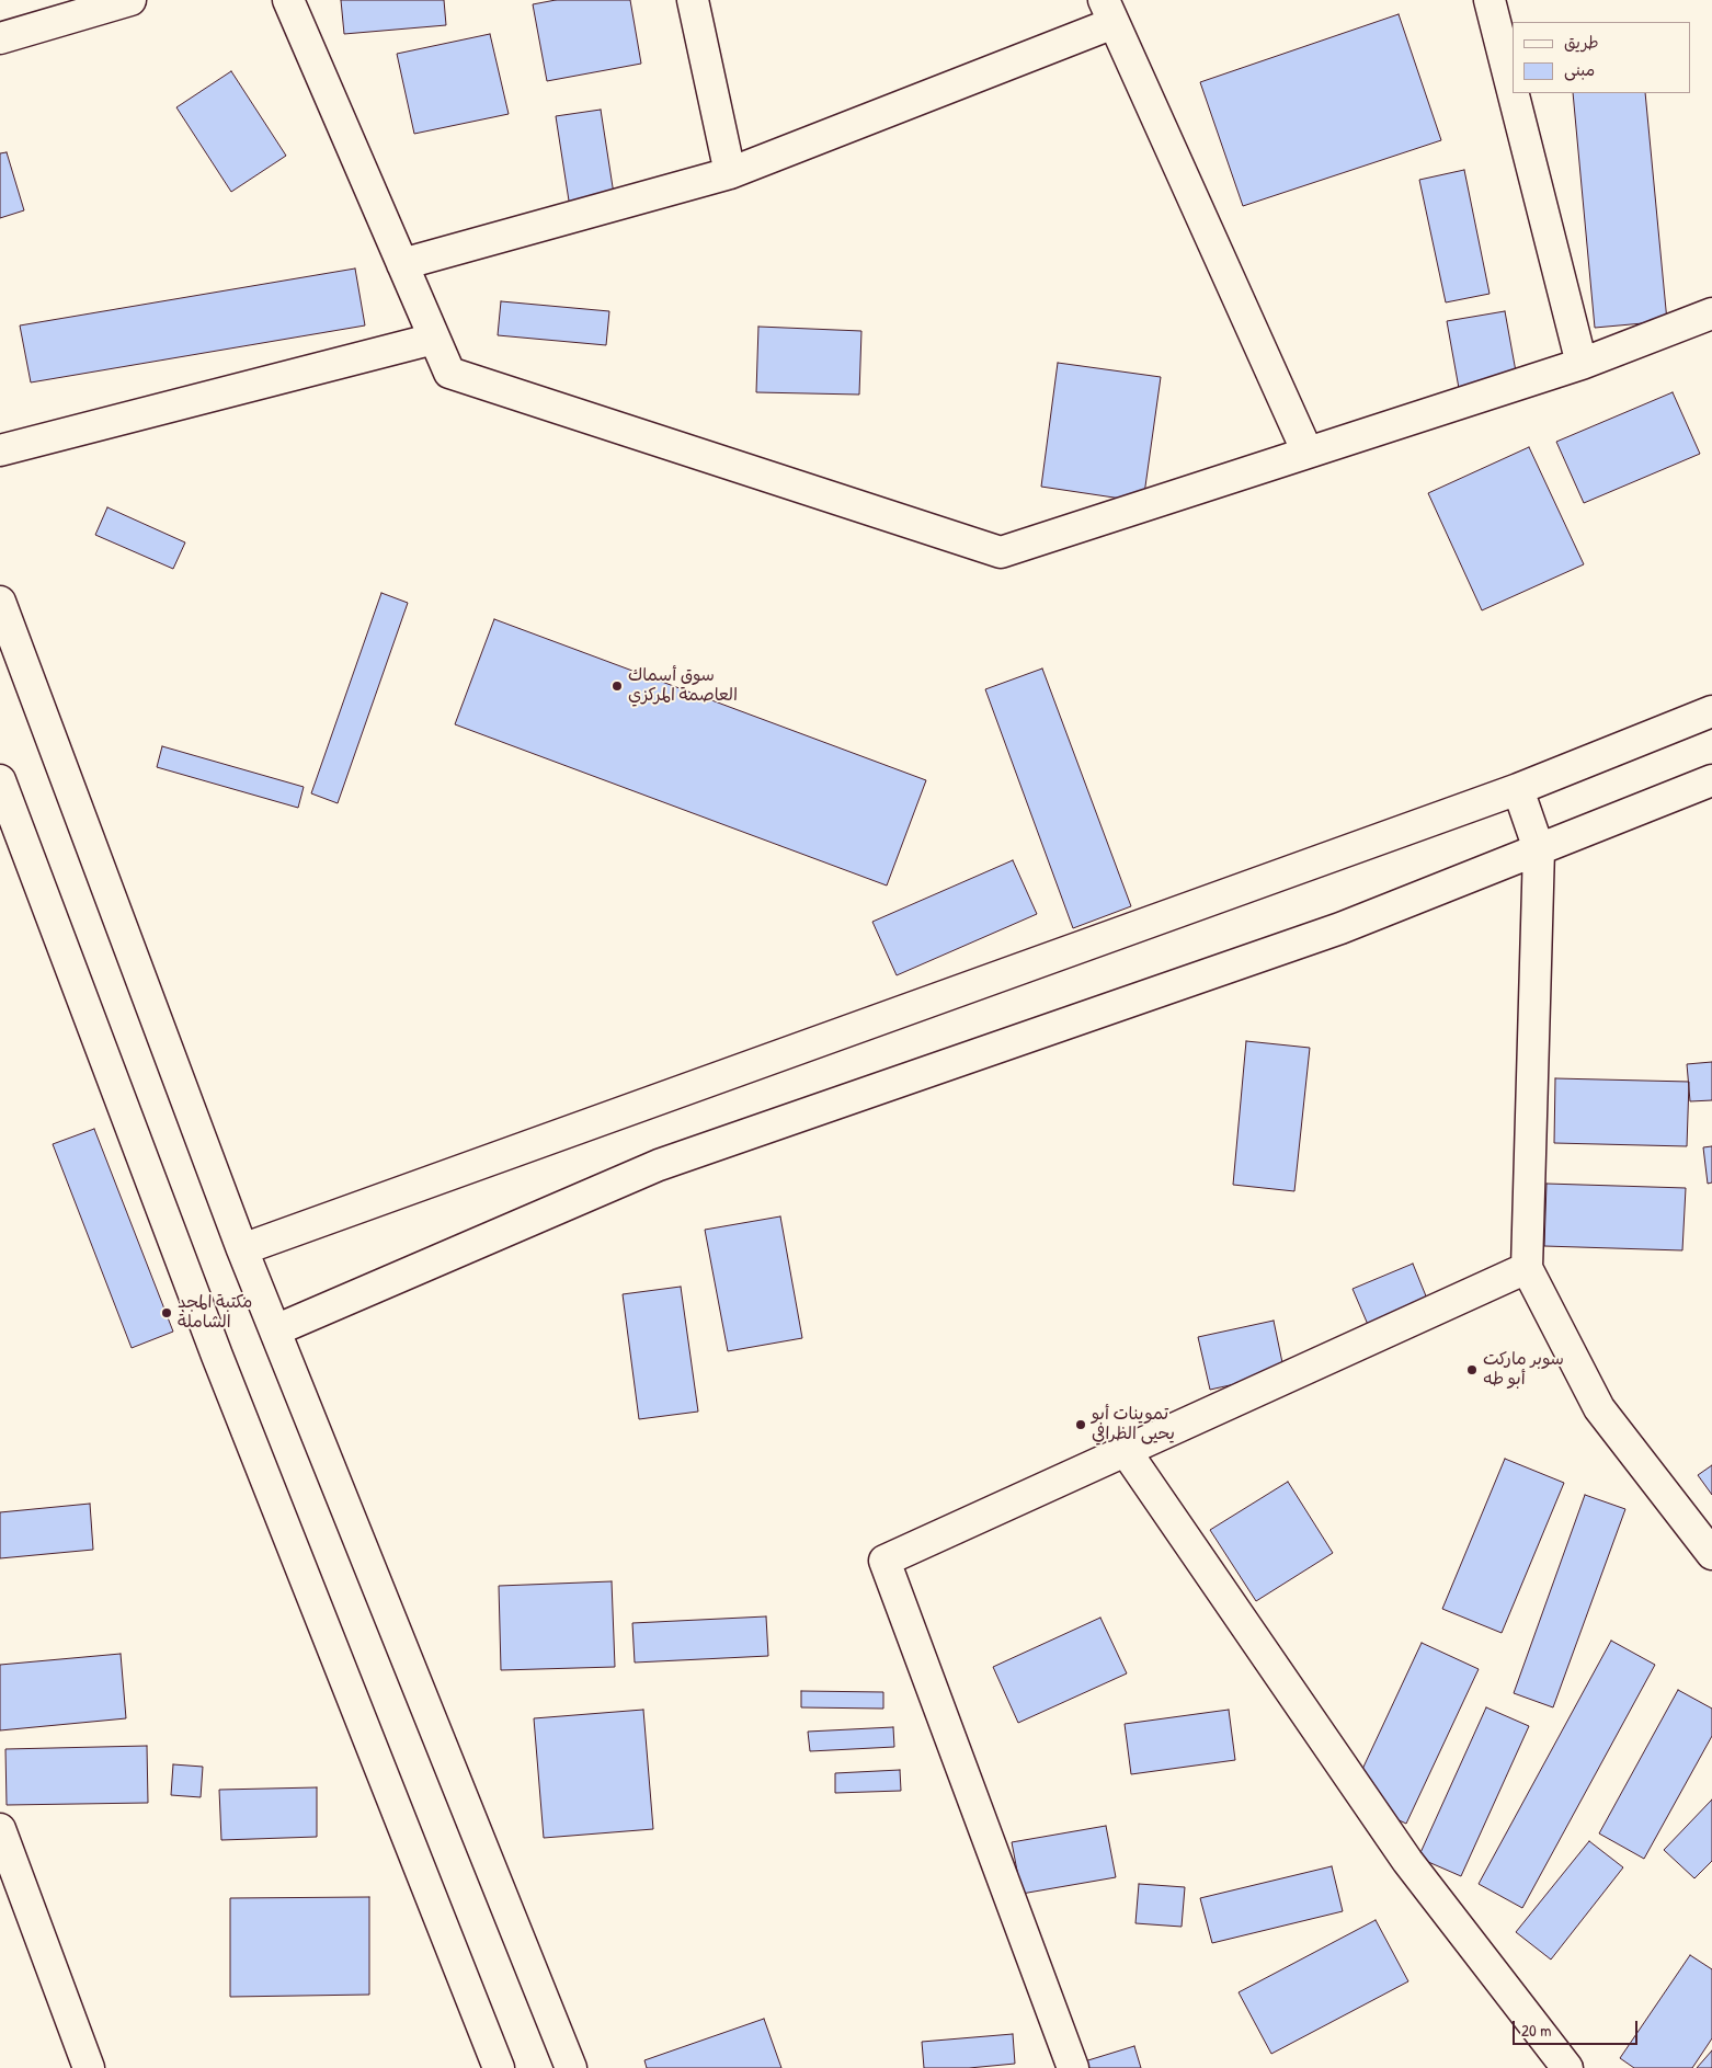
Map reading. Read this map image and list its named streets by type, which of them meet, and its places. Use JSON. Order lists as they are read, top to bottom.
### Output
{
  "places": [
    "سوق أسماك العاصمة المركزي",
    "مكتبة المجد الشاملة",
    "سوبر ماركت أبو طه",
    "تموينات أبو يحيى الظرافي"
  ],
  "legend": ["طريق", "مبنى"],
  "scale_bar": "20 m"
}
